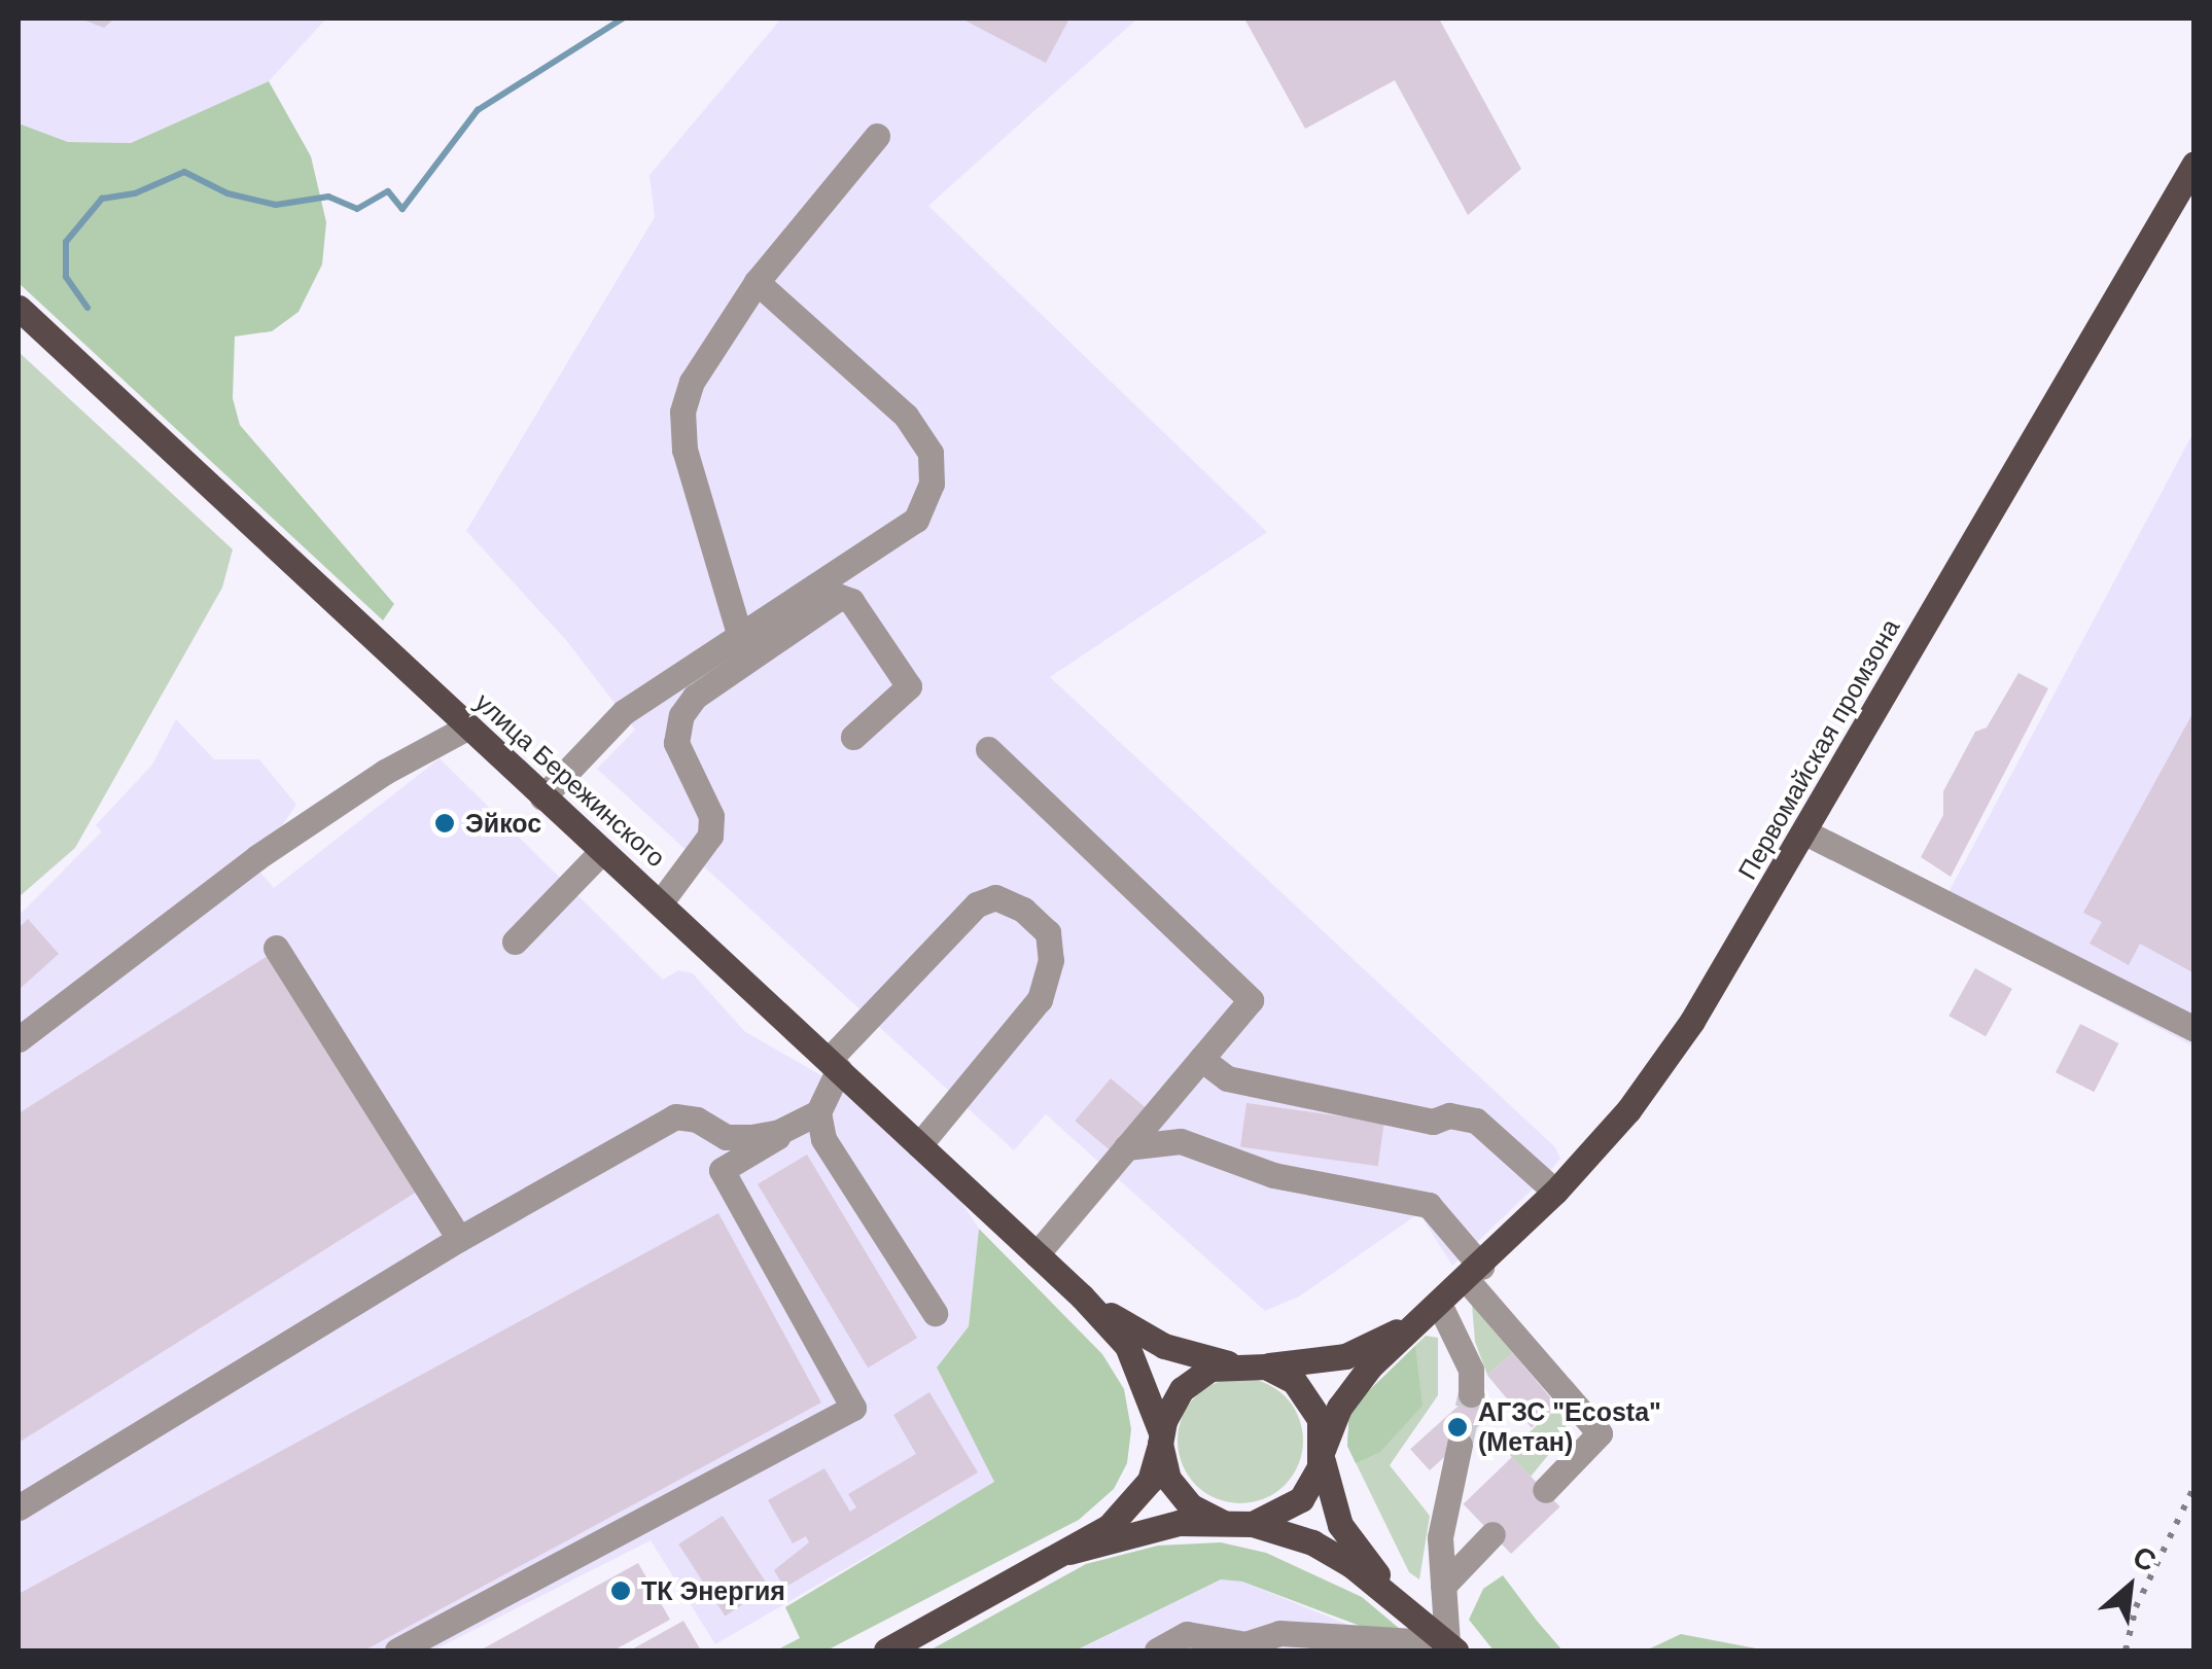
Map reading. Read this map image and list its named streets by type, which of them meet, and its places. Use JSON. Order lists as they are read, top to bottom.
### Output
{
  "streets": {
    "main road": ["Первомайская промзона", "улица Бережинского"]
  },
  "places": ["Эйкос", "АГЗС \"Ecosta\" (Метан)", "ТК Энергия"],
  "north": "top right"
}
